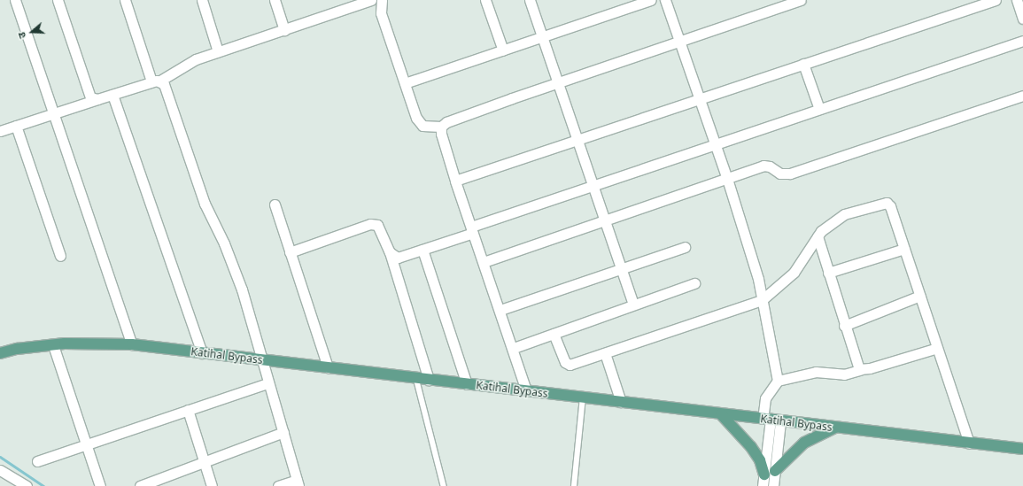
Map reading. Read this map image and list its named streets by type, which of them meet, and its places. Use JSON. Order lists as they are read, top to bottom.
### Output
{
  "streets": {
    "main road": ["Katihal Bypass"]
  },
  "north": "left"
}
